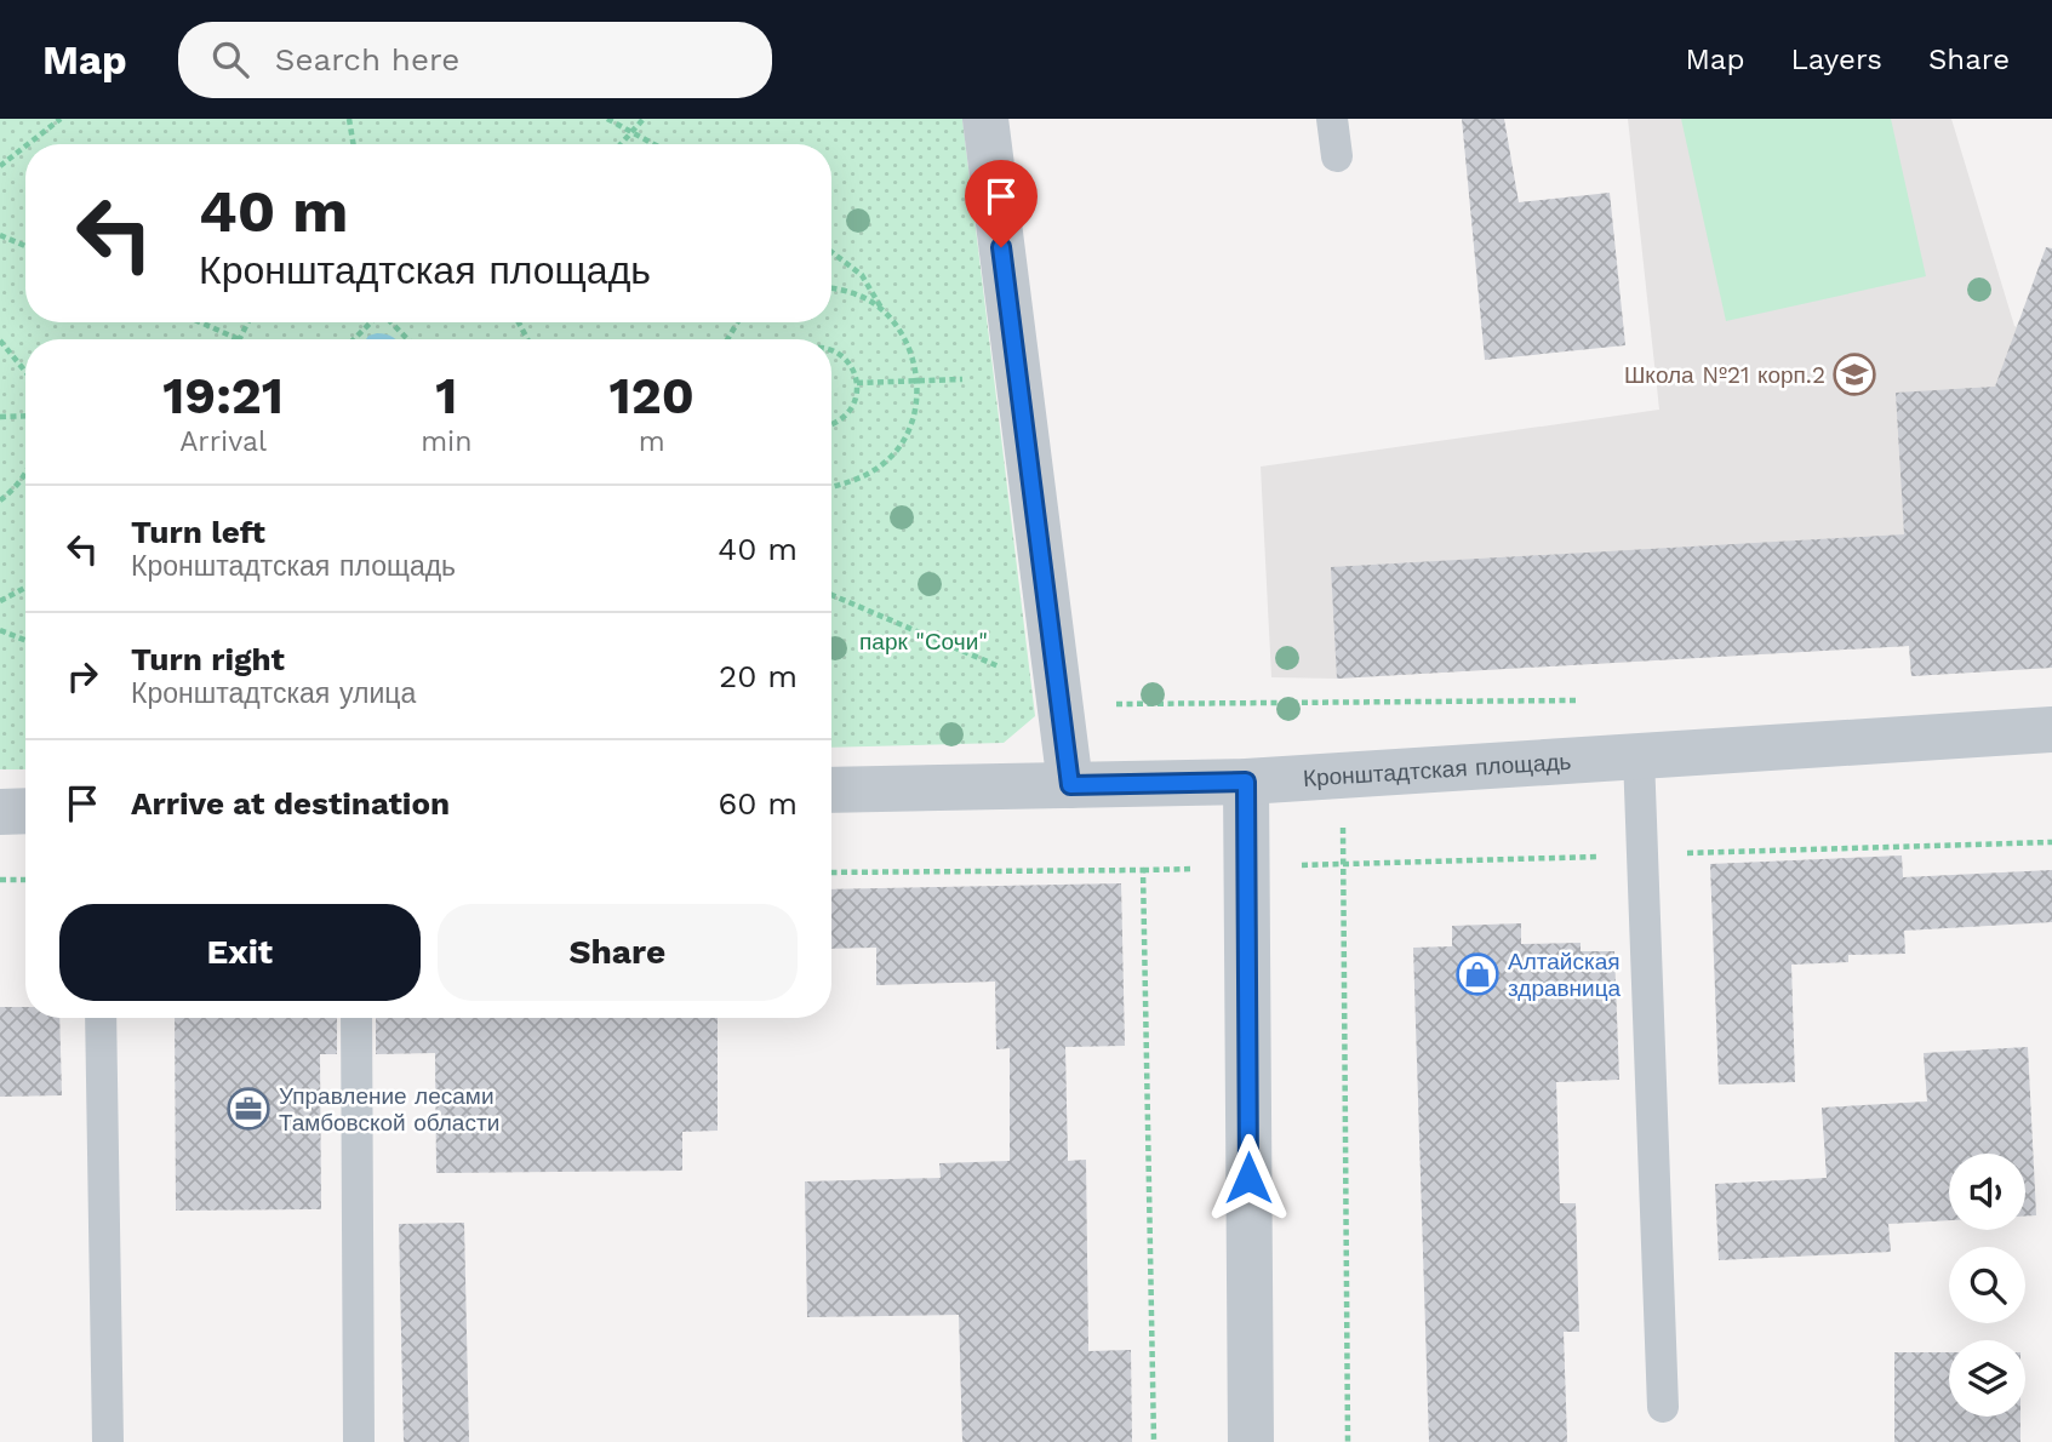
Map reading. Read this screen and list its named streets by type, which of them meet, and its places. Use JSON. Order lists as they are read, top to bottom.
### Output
{
  "streets": {
    "street": ["Кронштадтская площадь"]
  },
  "parks": ["парк \"Сочи\""],
  "places": {
    "school or university": ["Школа №21 корп.2"],
    "shop": ["Алтайская здравница"],
    "office": ["Управление лесами Тамбовской области"]
  },
  "page": {
    "header": "Map",
    "search": "Search here",
    "nav": ["Map", "Layers", "Share"],
    "turn": ["40 m", "Кронштадтская площадь"],
    "eta": [
      "19:21",
      "Arrival",
      "1",
      "min",
      "120",
      "m"
    ],
    "list": [
      {
        "name": "Turn left",
        "note": "Кронштадтская площадь",
        "value": "40 m"
      },
      {
        "name": "Turn right",
        "note": "Кронштадтская улица",
        "value": "20 m"
      },
      {
        "name": "Arrive at destination",
        "value": "60 m"
      }
    ],
    "buttons": ["Exit", "Share"]
  }
}
